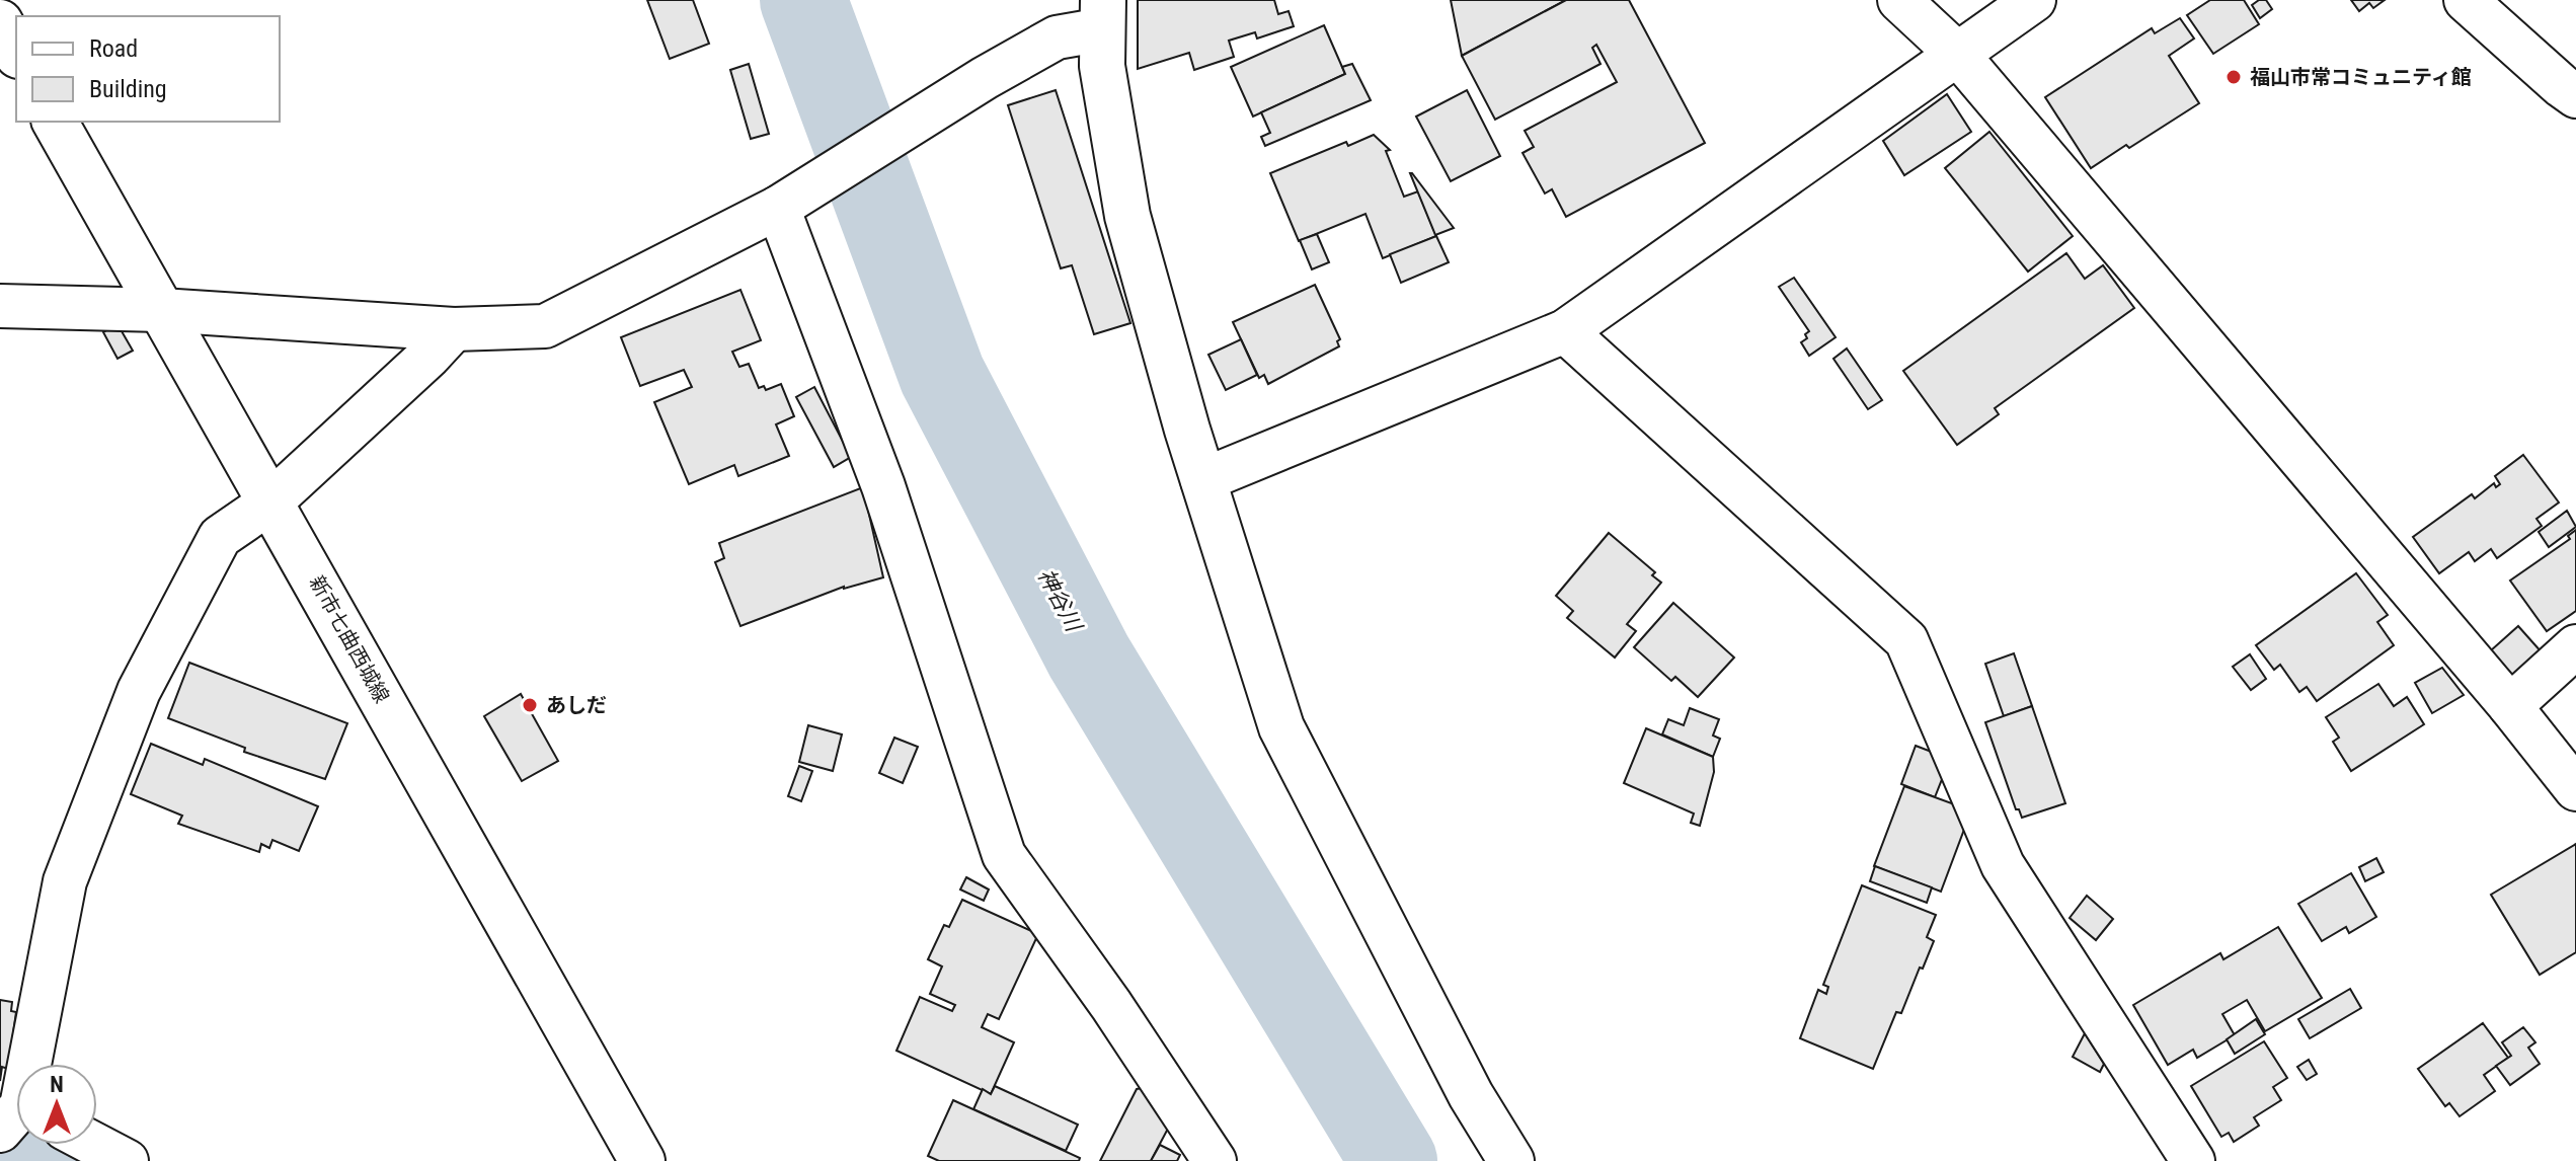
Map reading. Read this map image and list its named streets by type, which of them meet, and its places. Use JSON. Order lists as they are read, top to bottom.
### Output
{
  "streets": {
    "main road": ["新市七曲西城線"]
  },
  "water": ["神谷川"],
  "places": ["福山市常コミュニティ館", "あしだ"],
  "legend": ["Road", "Building"],
  "north": "top"
}
